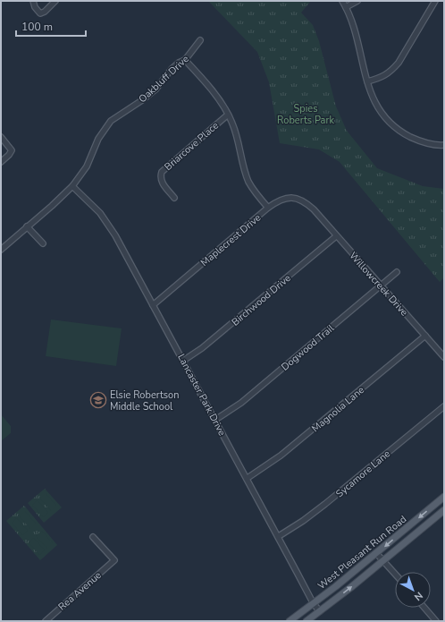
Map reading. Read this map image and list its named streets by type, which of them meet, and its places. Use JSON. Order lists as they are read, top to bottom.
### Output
{
  "streets": {
    "main road": ["West Pleasant Run Road"],
    "street": [
      "Oakbluff Drive",
      "Briarcove Place",
      "Maplecrest Drive",
      "Willowcreek Drive",
      "Birchwood Drive",
      "Dogwood Trail",
      "Lancaster Park Drive",
      "Magnolia Lane",
      "Sycamore Lane",
      "Rea Avenue"
    ]
  },
  "crossings": [
    ["Oakbluff Drive", "Lancaster Park Drive"],
    ["Maplecrest Drive", "Willowcreek Drive"],
    ["Maplecrest Drive", "Lancaster Park Drive"],
    ["Willowcreek Drive", "Birchwood Drive"],
    ["Willowcreek Drive", "Dogwood Trail"],
    ["Willowcreek Drive", "Magnolia Lane"],
    ["Birchwood Drive", "Lancaster Park Drive"],
    ["Dogwood Trail", "Lancaster Park Drive"],
    ["Lancaster Park Drive", "Magnolia Lane"],
    ["Lancaster Park Drive", "Sycamore Lane"],
    ["Lancaster Park Drive", "West Pleasant Run Road"]
  ],
  "parks": ["Spies Roberts Park"],
  "places": {
    "school or university": ["Elsie Robertson Middle School"]
  },
  "scale_bar": "100 m",
  "north": "bottom right"
}
